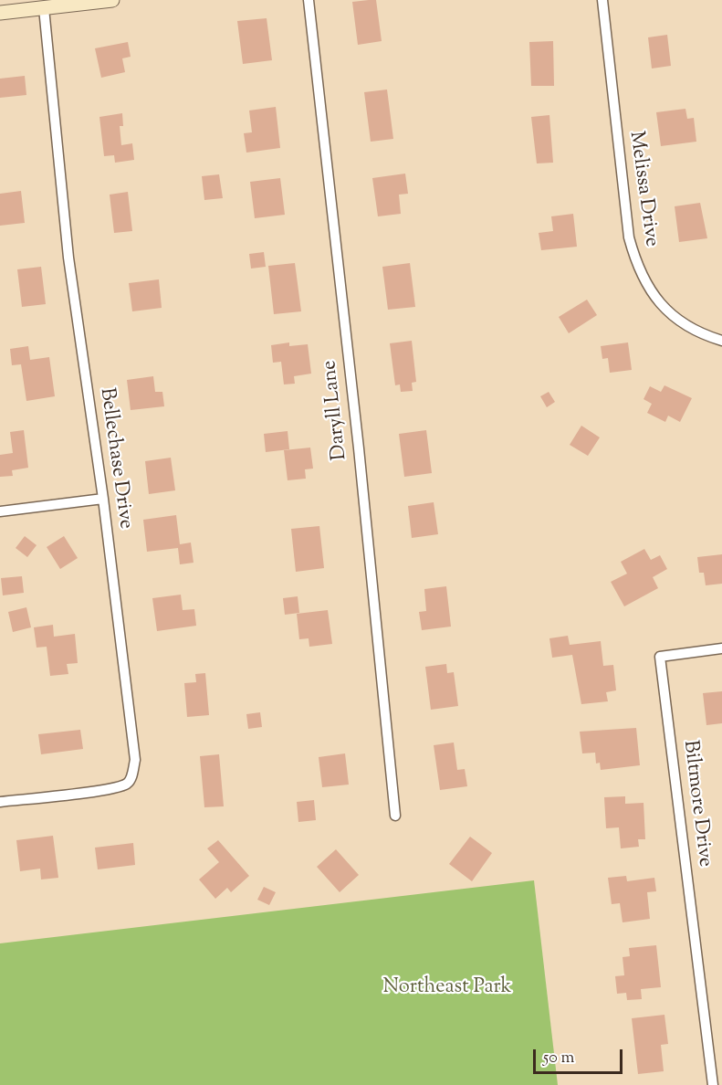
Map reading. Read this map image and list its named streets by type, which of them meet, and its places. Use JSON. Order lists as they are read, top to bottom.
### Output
{
  "streets": {
    "street": [
      "Melissa Drive",
      "Daryll Lane",
      "Bellechase Drive",
      "Biltmore Drive"
    ]
  },
  "parks": ["Northeast Park"],
  "scale_bar": "50 m"
}
